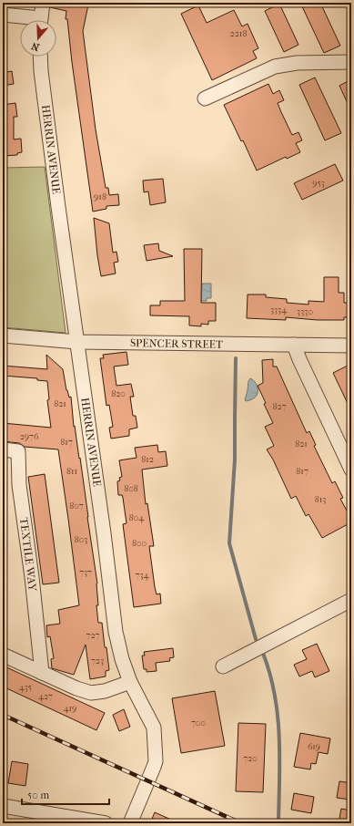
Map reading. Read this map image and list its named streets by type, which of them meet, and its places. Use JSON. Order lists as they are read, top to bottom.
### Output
{
  "streets": {
    "street": ["HERRIN AVENUE", "SPENCER STREET", "TEXTILE WAY"]
  },
  "crossings": [
    ["HERRIN AVENUE", "SPENCER STREET"]
  ],
  "house_numbers": [
    "2218",
    "953",
    "918",
    "3334",
    "3330",
    "820",
    "821",
    "827",
    "2976",
    "817",
    "821",
    "812",
    "811",
    "817",
    "808",
    "813",
    "807",
    "804",
    "803",
    "800",
    "737",
    "734",
    "727",
    "723",
    "435",
    "427",
    "419",
    "700",
    "619",
    "720"
  ],
  "scale_bar": "50 m",
  "north": "bottom"
}
